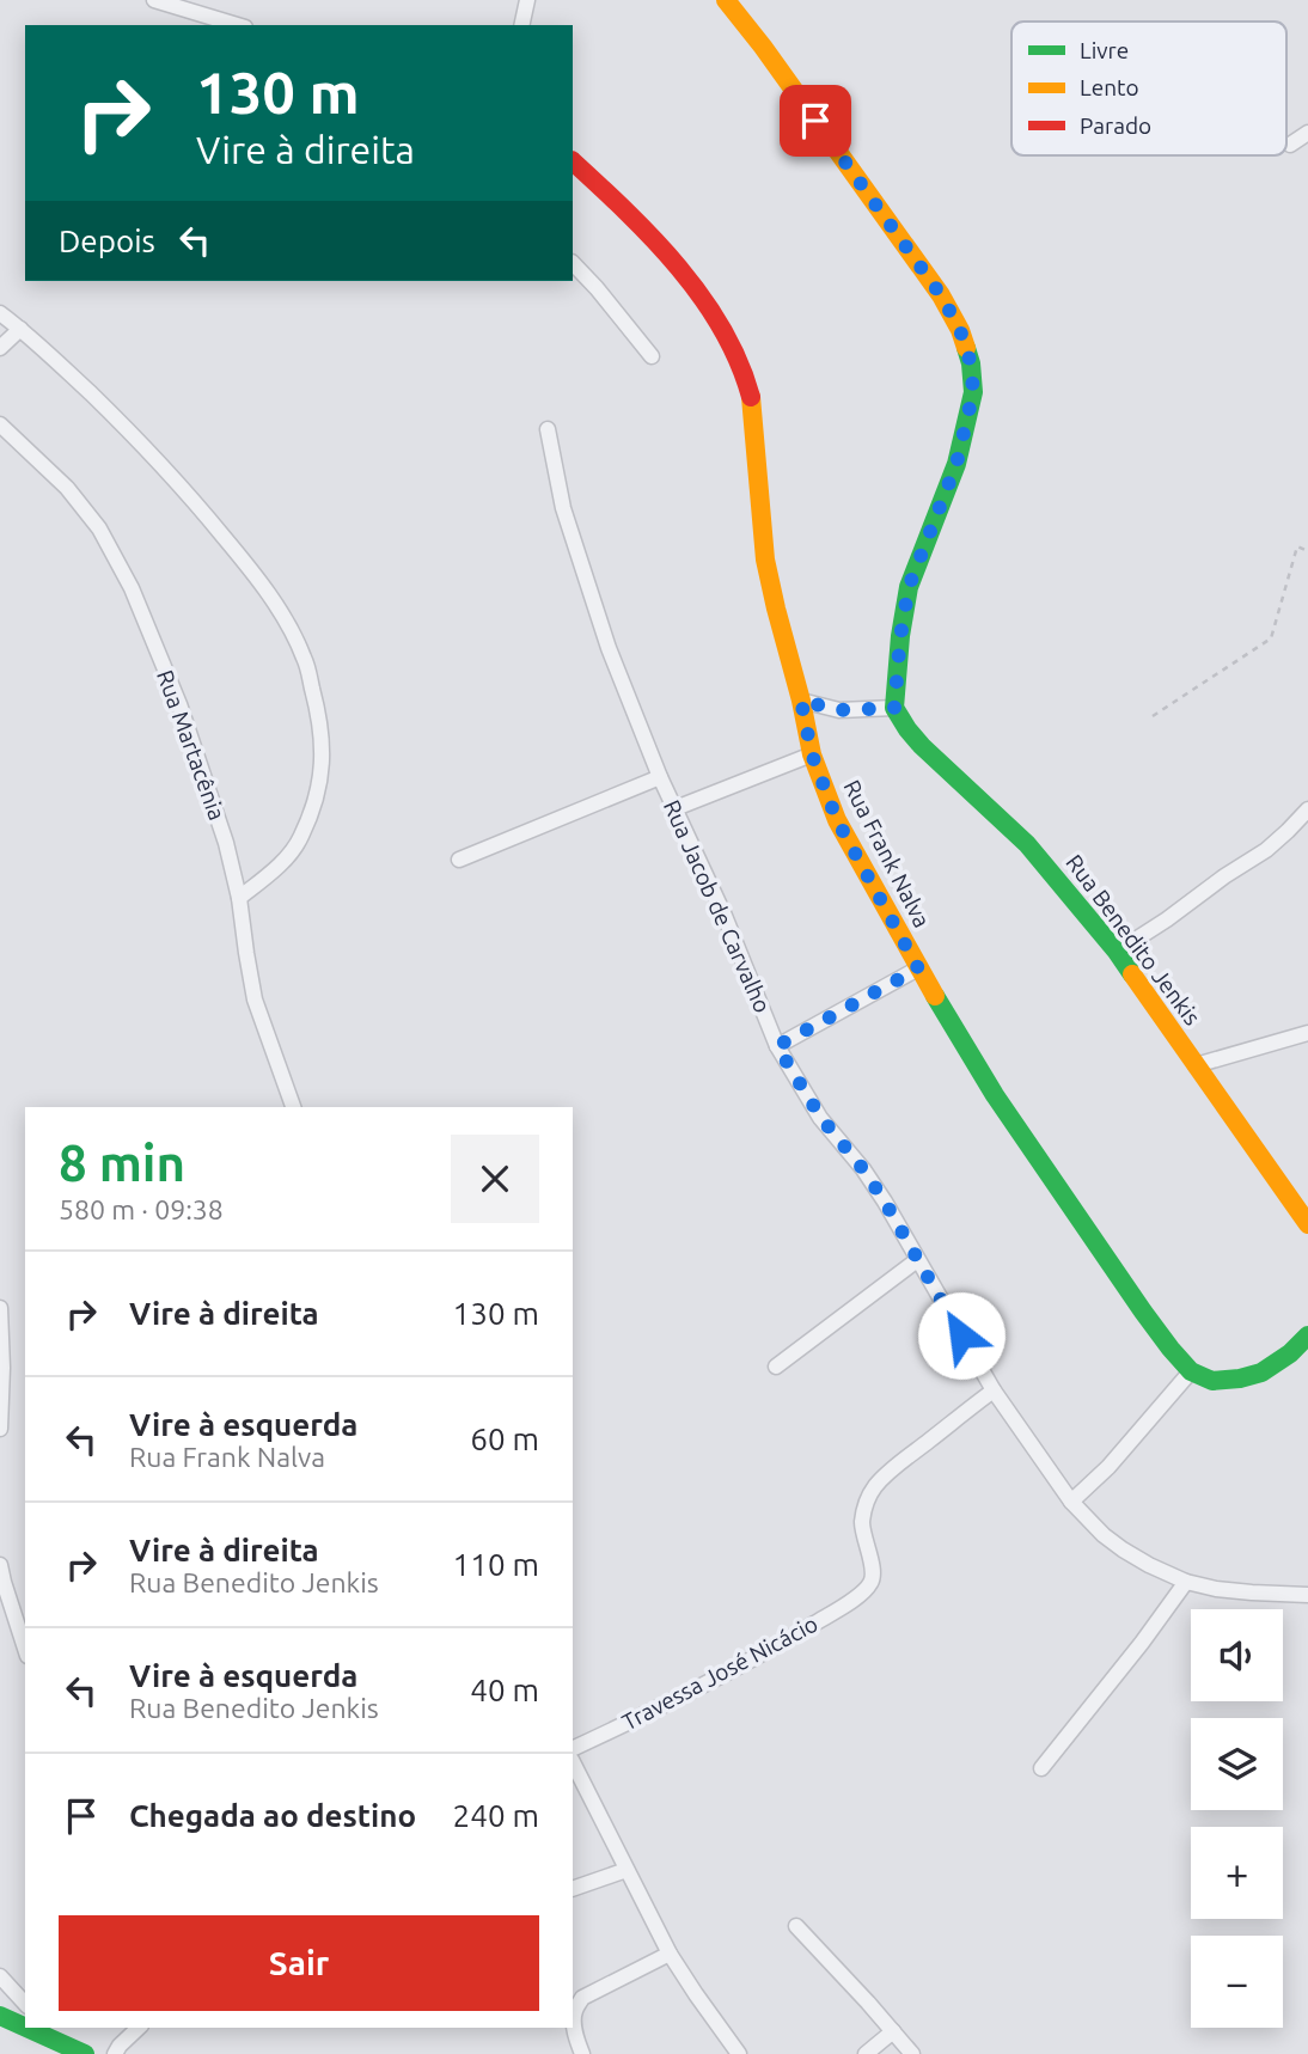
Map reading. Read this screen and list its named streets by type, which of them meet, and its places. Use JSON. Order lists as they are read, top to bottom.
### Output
{
  "streets": {
    "street": [
      "Rua Martacênia",
      "Rua Frank Nalva",
      "Rua Jacob de Carvalho",
      "Rua Benedito Jenkis",
      "Travessa José Nicácio"
    ]
  },
  "crossings": [
    ["Rua Jacob de Carvalho", "Travessa José Nicácio"]
  ],
  "legend": ["Livre", "Lento", "Parado"],
  "page": {
    "turn": ["130 m", "Vire à direita"],
    "then": "Depois",
    "heading": ["8 min", "580 m · 09:38"],
    "list": [
      {
        "name": "Vire à direita",
        "value": "130 m"
      },
      {
        "name": "Vire à esquerda",
        "note": "Rua Frank Nalva",
        "value": "60 m"
      },
      {
        "name": "Vire à direita",
        "note": "Rua Benedito Jenkis",
        "value": "110 m"
      },
      {
        "name": "Vire à esquerda",
        "note": "Rua Benedito Jenkis",
        "value": "40 m"
      },
      {
        "name": "Chegada ao destino",
        "value": "240 m"
      }
    ],
    "map_buttons": ["+", "−"],
    "buttons": "Sair"
  }
}
